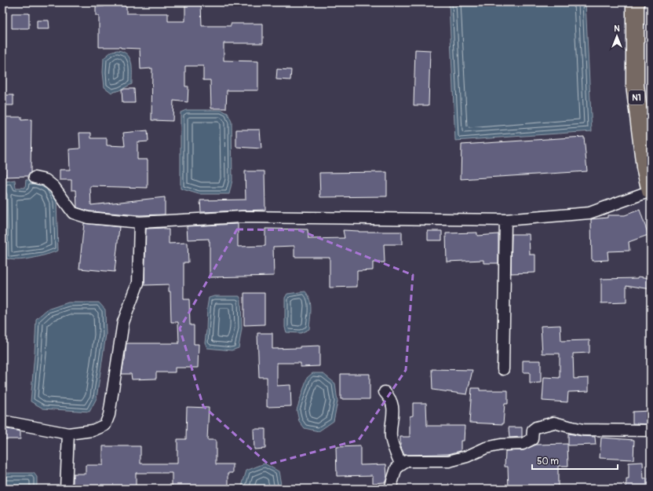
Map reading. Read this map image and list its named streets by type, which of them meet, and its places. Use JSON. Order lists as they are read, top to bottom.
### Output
{
  "streets": {
    "highway": ["N1"]
  },
  "scale_bar": "50 m",
  "north": "top"
}
